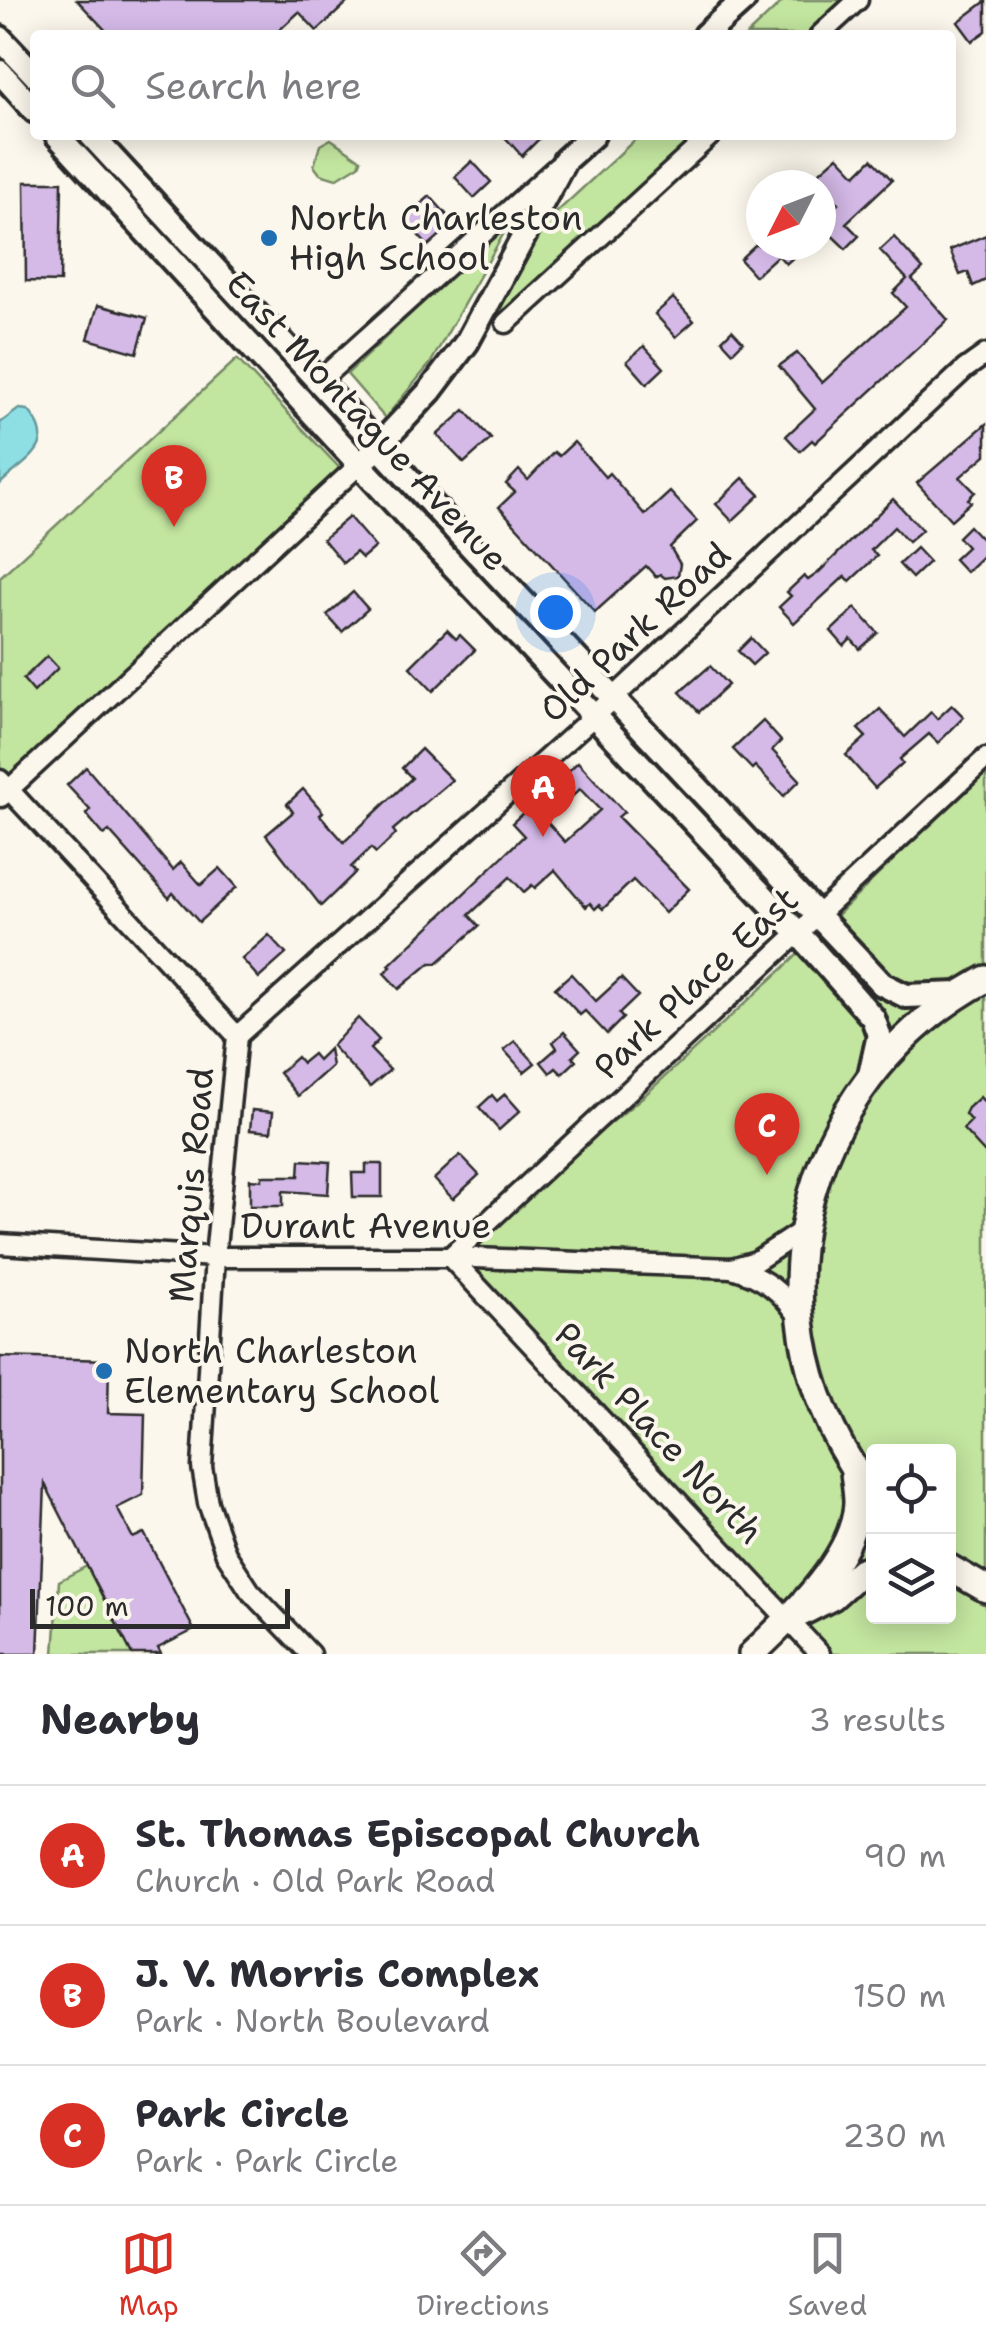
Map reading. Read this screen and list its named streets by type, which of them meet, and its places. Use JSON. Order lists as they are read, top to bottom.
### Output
{
  "streets": {
    "street": [
      "East Montague Avenue",
      "Old Park Road",
      "Park Place East",
      "Marquis Road",
      "Durant Avenue",
      "Park Place North"
    ]
  },
  "crossings": [
    ["East Montague Avenue", "Old Park Road"],
    ["East Montague Avenue", "Park Place East"],
    ["Old Park Road", "Marquis Road"],
    ["Park Place East", "Durant Avenue"],
    ["Park Place East", "Park Place North"],
    ["Marquis Road", "Durant Avenue"],
    ["Durant Avenue", "Park Place North"]
  ],
  "places": ["North Charleston High School", "North Charleston Elementary School"],
  "scale_bar": "100 m",
  "north": "bottom left",
  "page": {
    "search": "Search here",
    "pins": ["B", "A", "C"],
    "scale": "100 m",
    "heading": ["Nearby", "3 results"],
    "list": [
      {
        "mark": "A",
        "name": "St. Thomas Episcopal Church",
        "note": "Church · Old Park Road",
        "value": "90 m"
      },
      {
        "mark": "B",
        "name": "J. V. Morris Complex",
        "note": "Park · North Boulevard",
        "value": "150 m"
      },
      {
        "mark": "C",
        "name": "Park Circle",
        "note": "Park · Park Circle",
        "value": "230 m"
      }
    ],
    "nav": ["Map", "Directions", "Saved"]
  }
}
